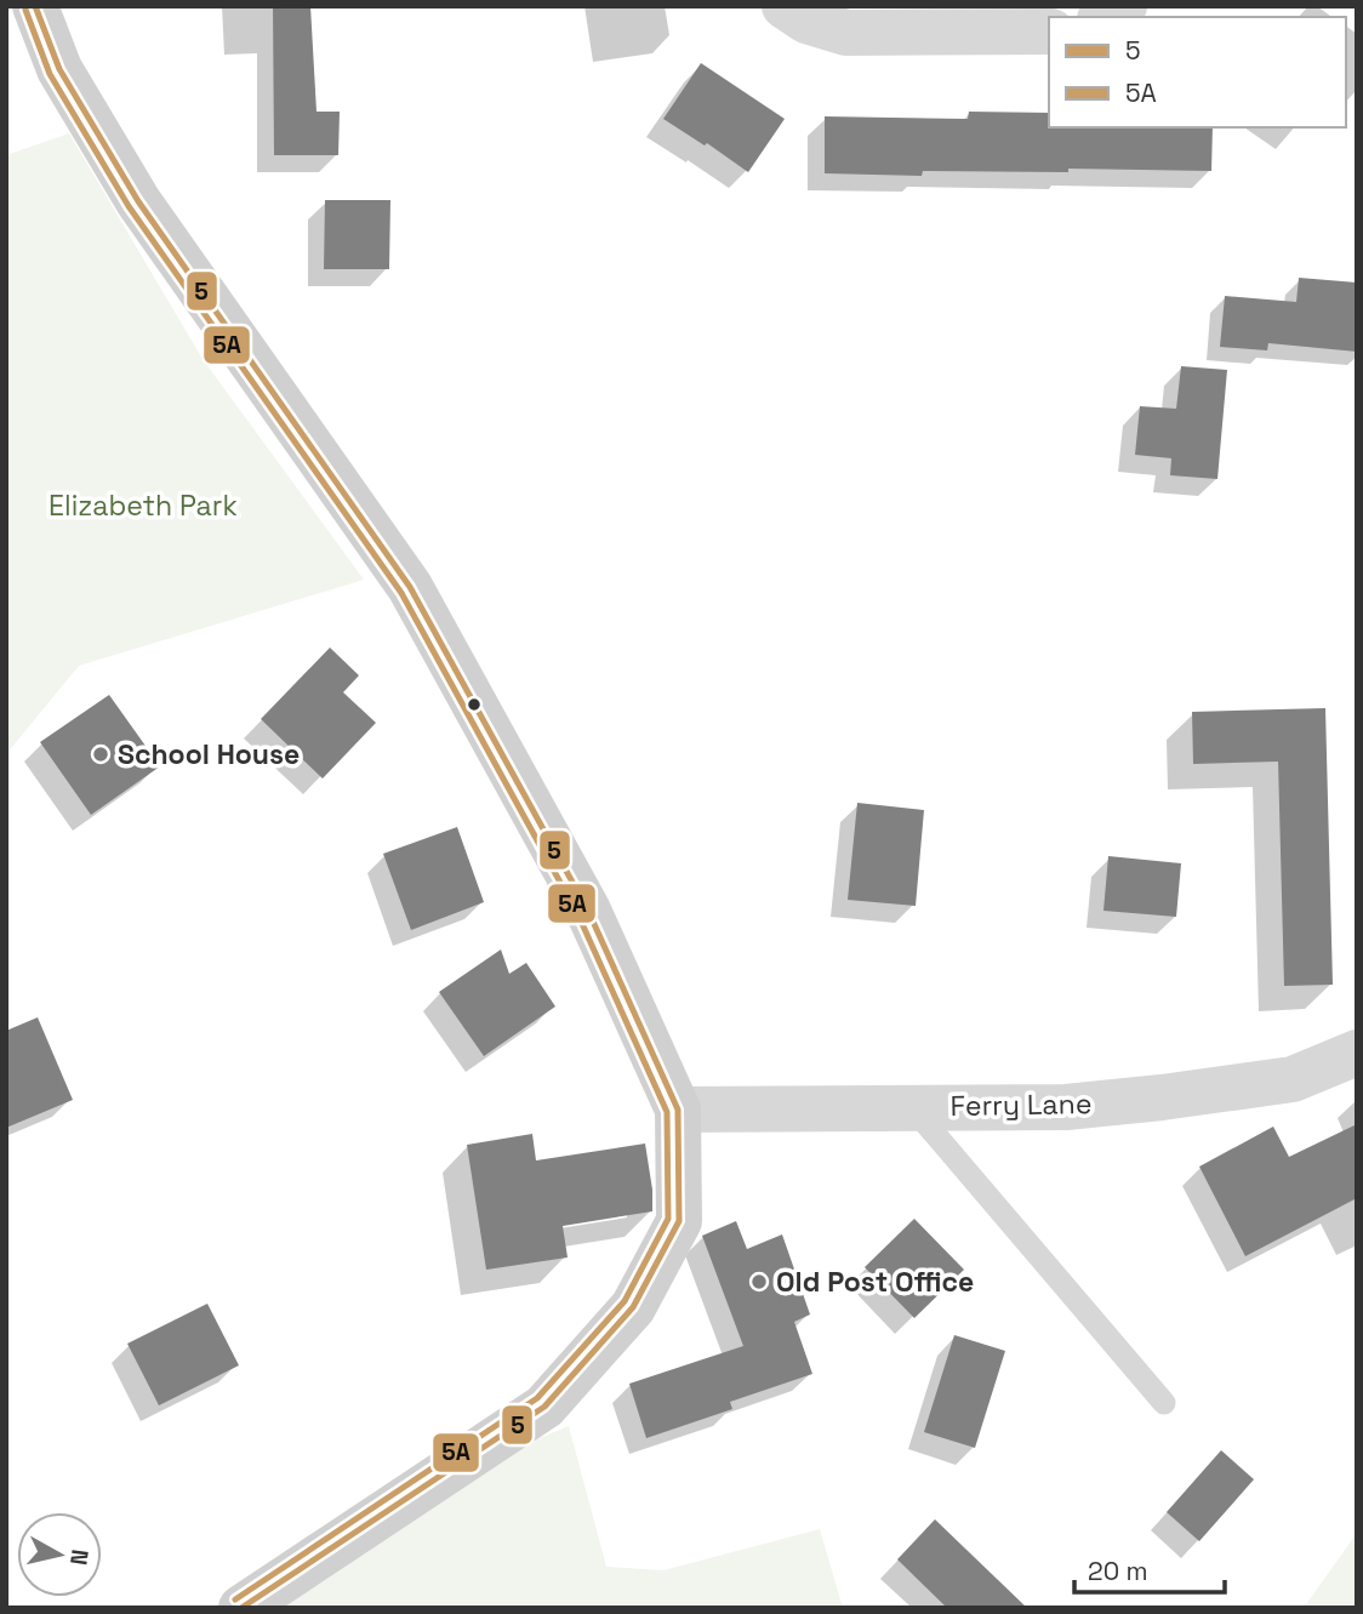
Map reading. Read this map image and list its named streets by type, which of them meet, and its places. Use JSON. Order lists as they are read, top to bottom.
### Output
{
  "streets": {
    "street": ["Ferry Lane"]
  },
  "parks": ["Elizabeth Park"],
  "places": ["School House", "Old Post Office"],
  "lines": ["transit line 5", "transit line 5A"],
  "legend": ["5", "5A"],
  "scale_bar": "20 m",
  "north": "right"
}
